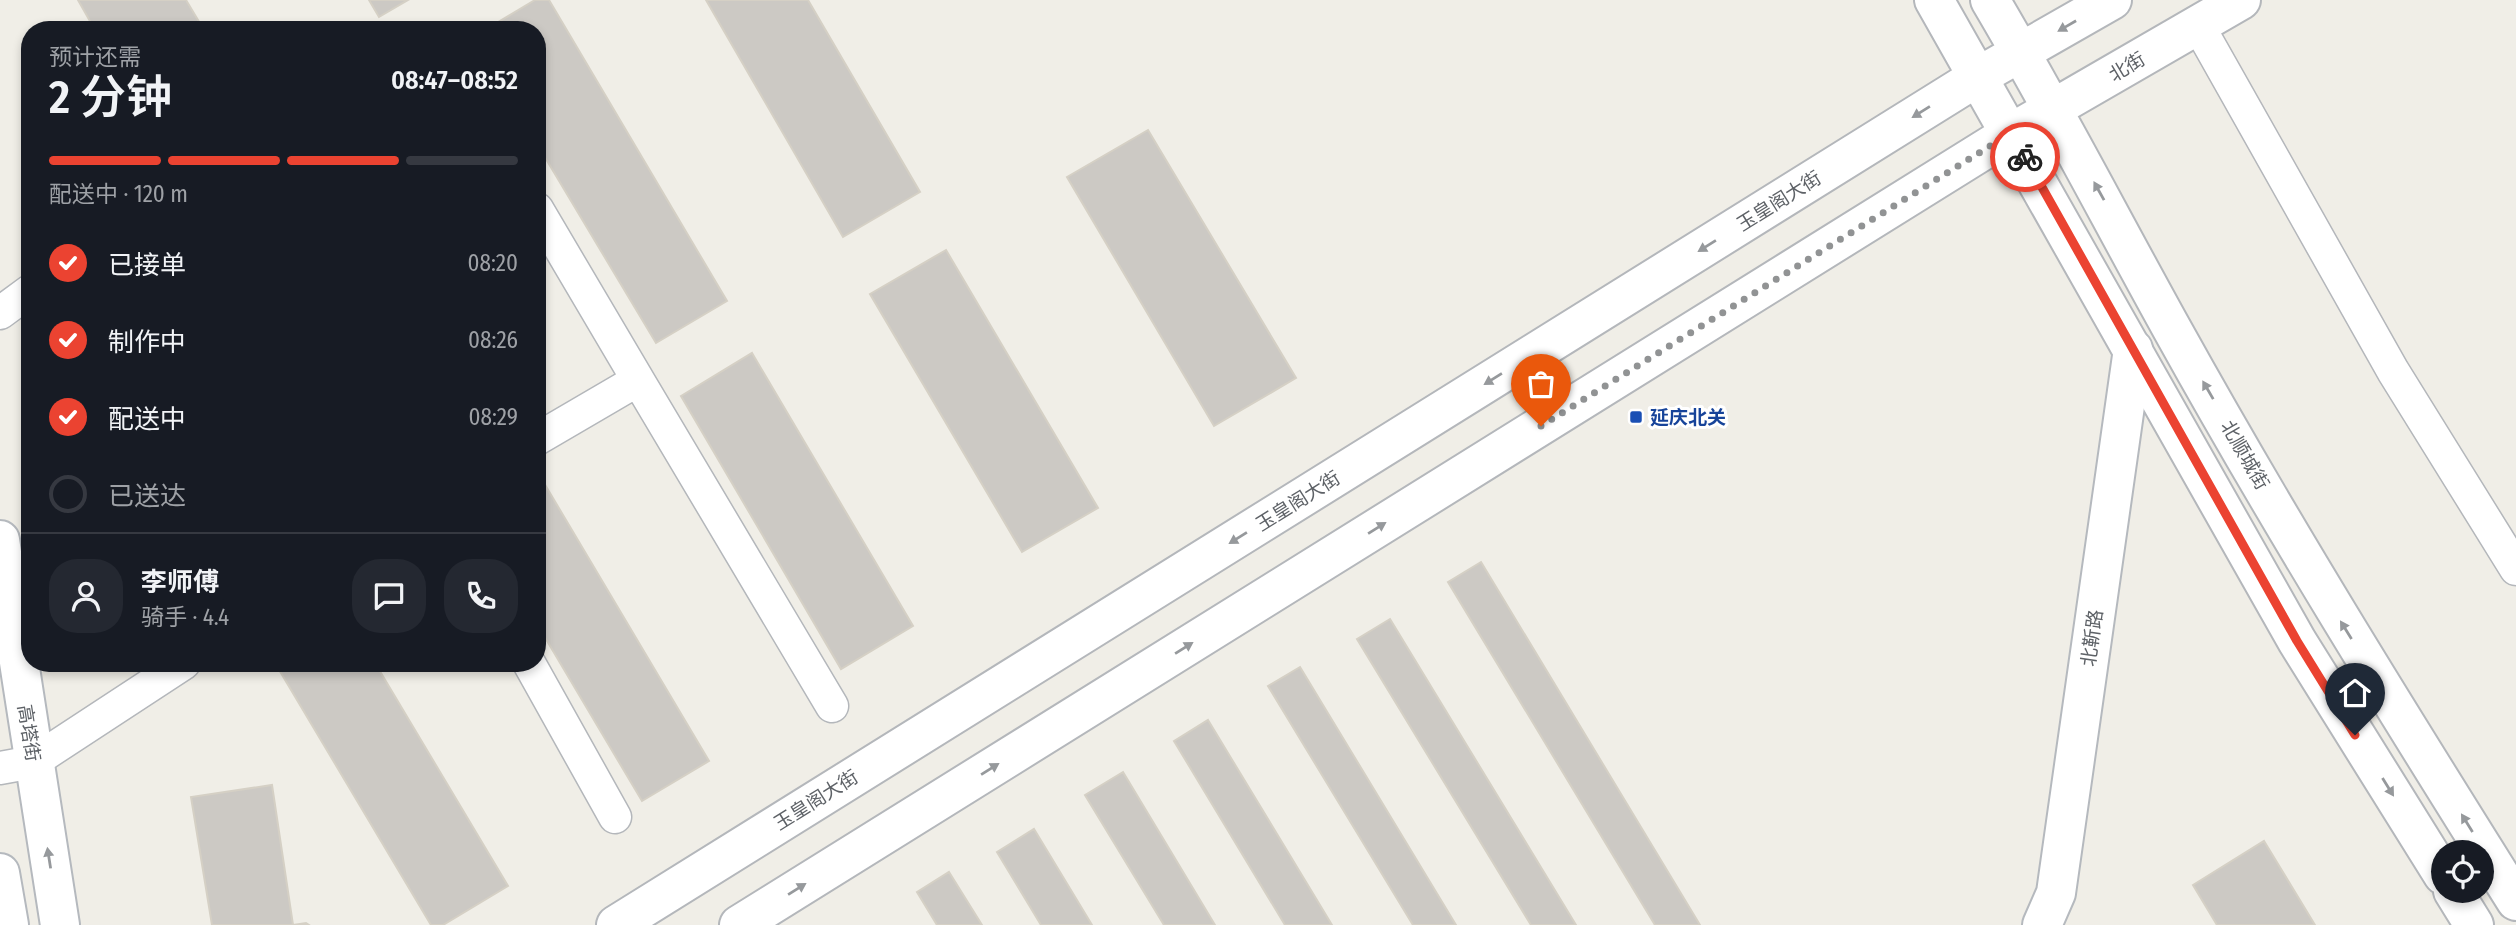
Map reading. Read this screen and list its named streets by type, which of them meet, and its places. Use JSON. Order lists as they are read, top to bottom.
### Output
{
  "streets": {
    "street": [
      "北街",
      "玉皇阁大街",
      "北顺城街",
      "北靳路",
      "高塔街"
    ]
  },
  "crossings": [
    ["北街", "北顺城街"]
  ],
  "places": {
    "transit": ["延庆北关"]
  },
  "page": {
    "heading": ["2 分钟", "预计还需", "08:47–08:52"],
    "panel": ["李师傅", "骑手 · 4.4"],
    "bar": "配送中 · 120 m",
    "list": [
      ["已接单", "08:20"],
      ["制作中", "08:26"],
      ["配送中", "08:29"],
      "已送达"
    ]
  }
}
